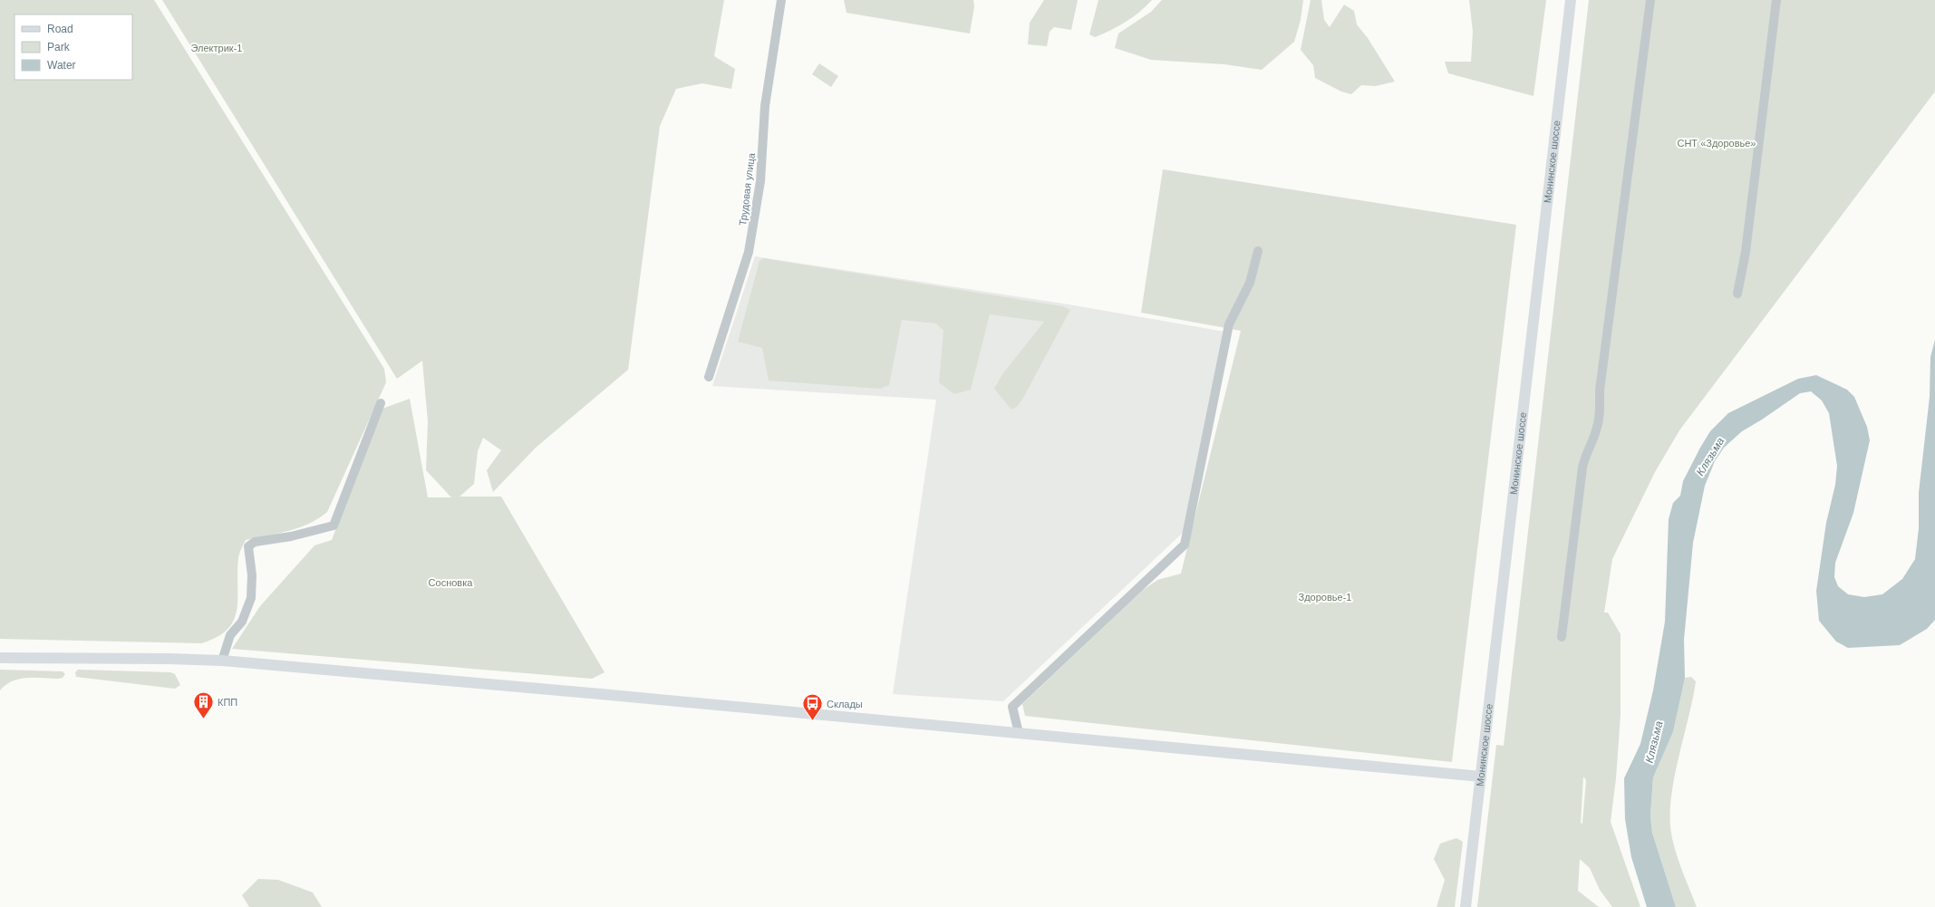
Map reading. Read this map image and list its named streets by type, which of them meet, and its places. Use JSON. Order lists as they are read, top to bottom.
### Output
{
  "streets": {
    "main road": ["Монинское шоссе"],
    "street": ["Трудовая улица"]
  },
  "water": ["Клязьма"],
  "parks": [
    "Электрик-1",
    "СНТ «Здоровье»",
    "Сосновка",
    "Здоровье-1"
  ],
  "places": {
    "building": ["КПП"],
    "bus stop": ["Склады"]
  },
  "legend": ["Road", "Park", "Water"]
}
